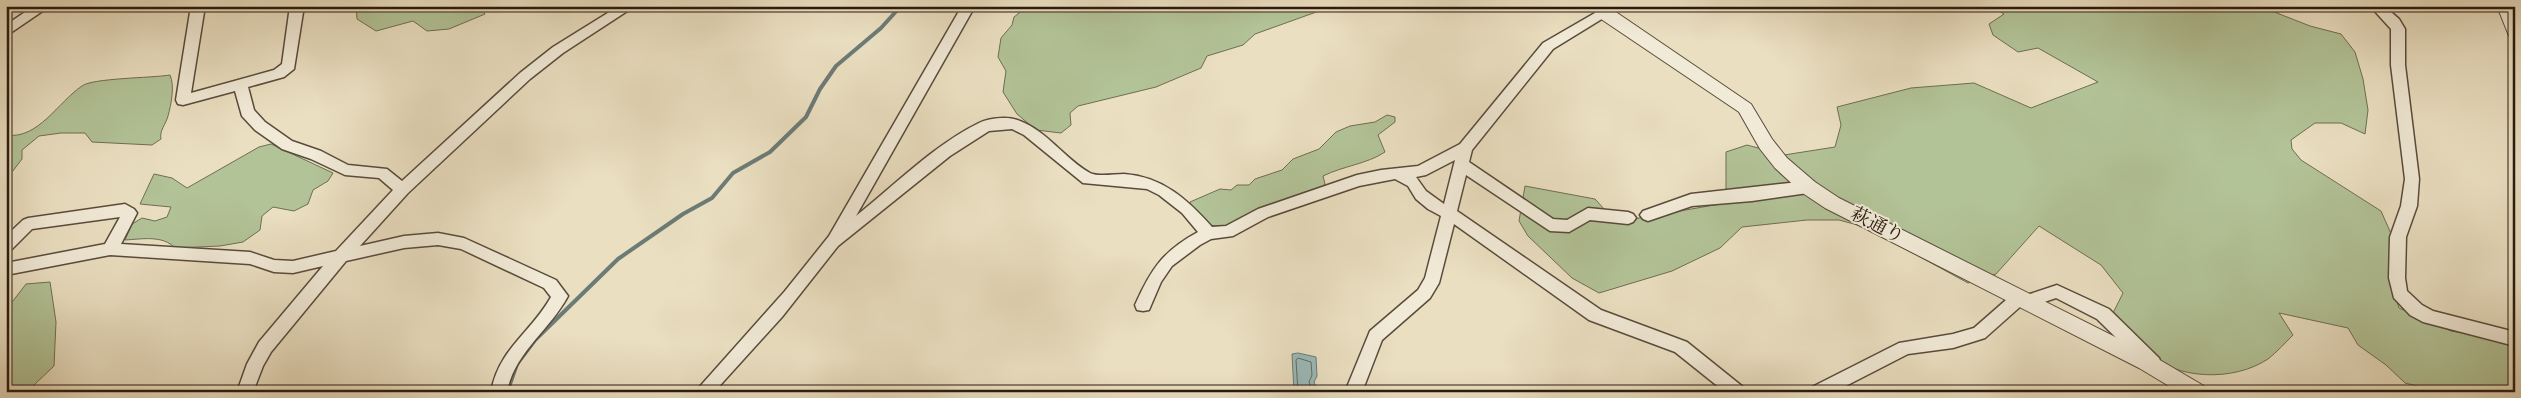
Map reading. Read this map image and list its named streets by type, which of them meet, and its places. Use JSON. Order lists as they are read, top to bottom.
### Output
{
  "streets": {
    "street": ["萩通り"]
  }
}
